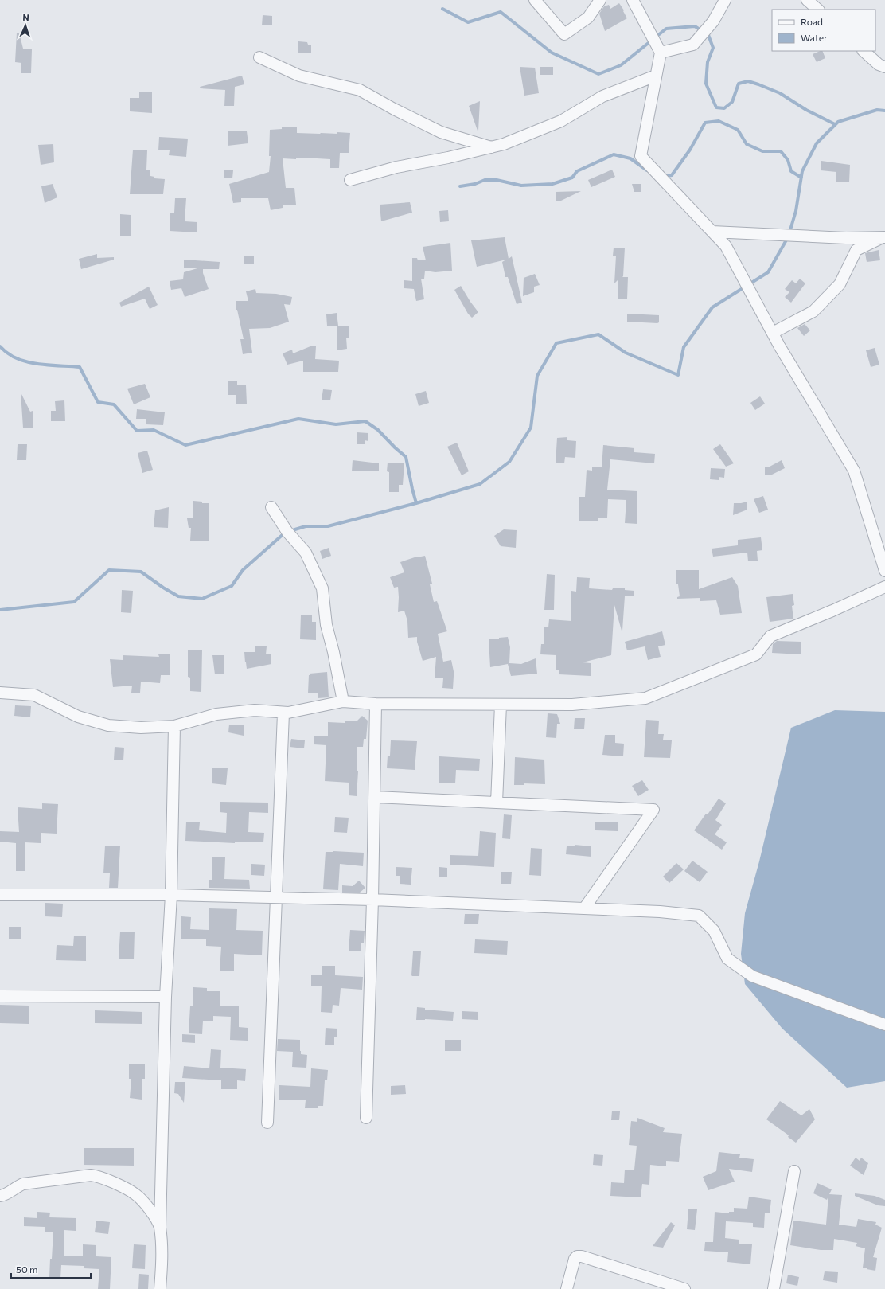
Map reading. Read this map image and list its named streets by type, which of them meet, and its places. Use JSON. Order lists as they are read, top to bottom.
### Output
{
  "legend": ["Road", "Water"],
  "scale_bar": "50 m",
  "north": "top"
}
